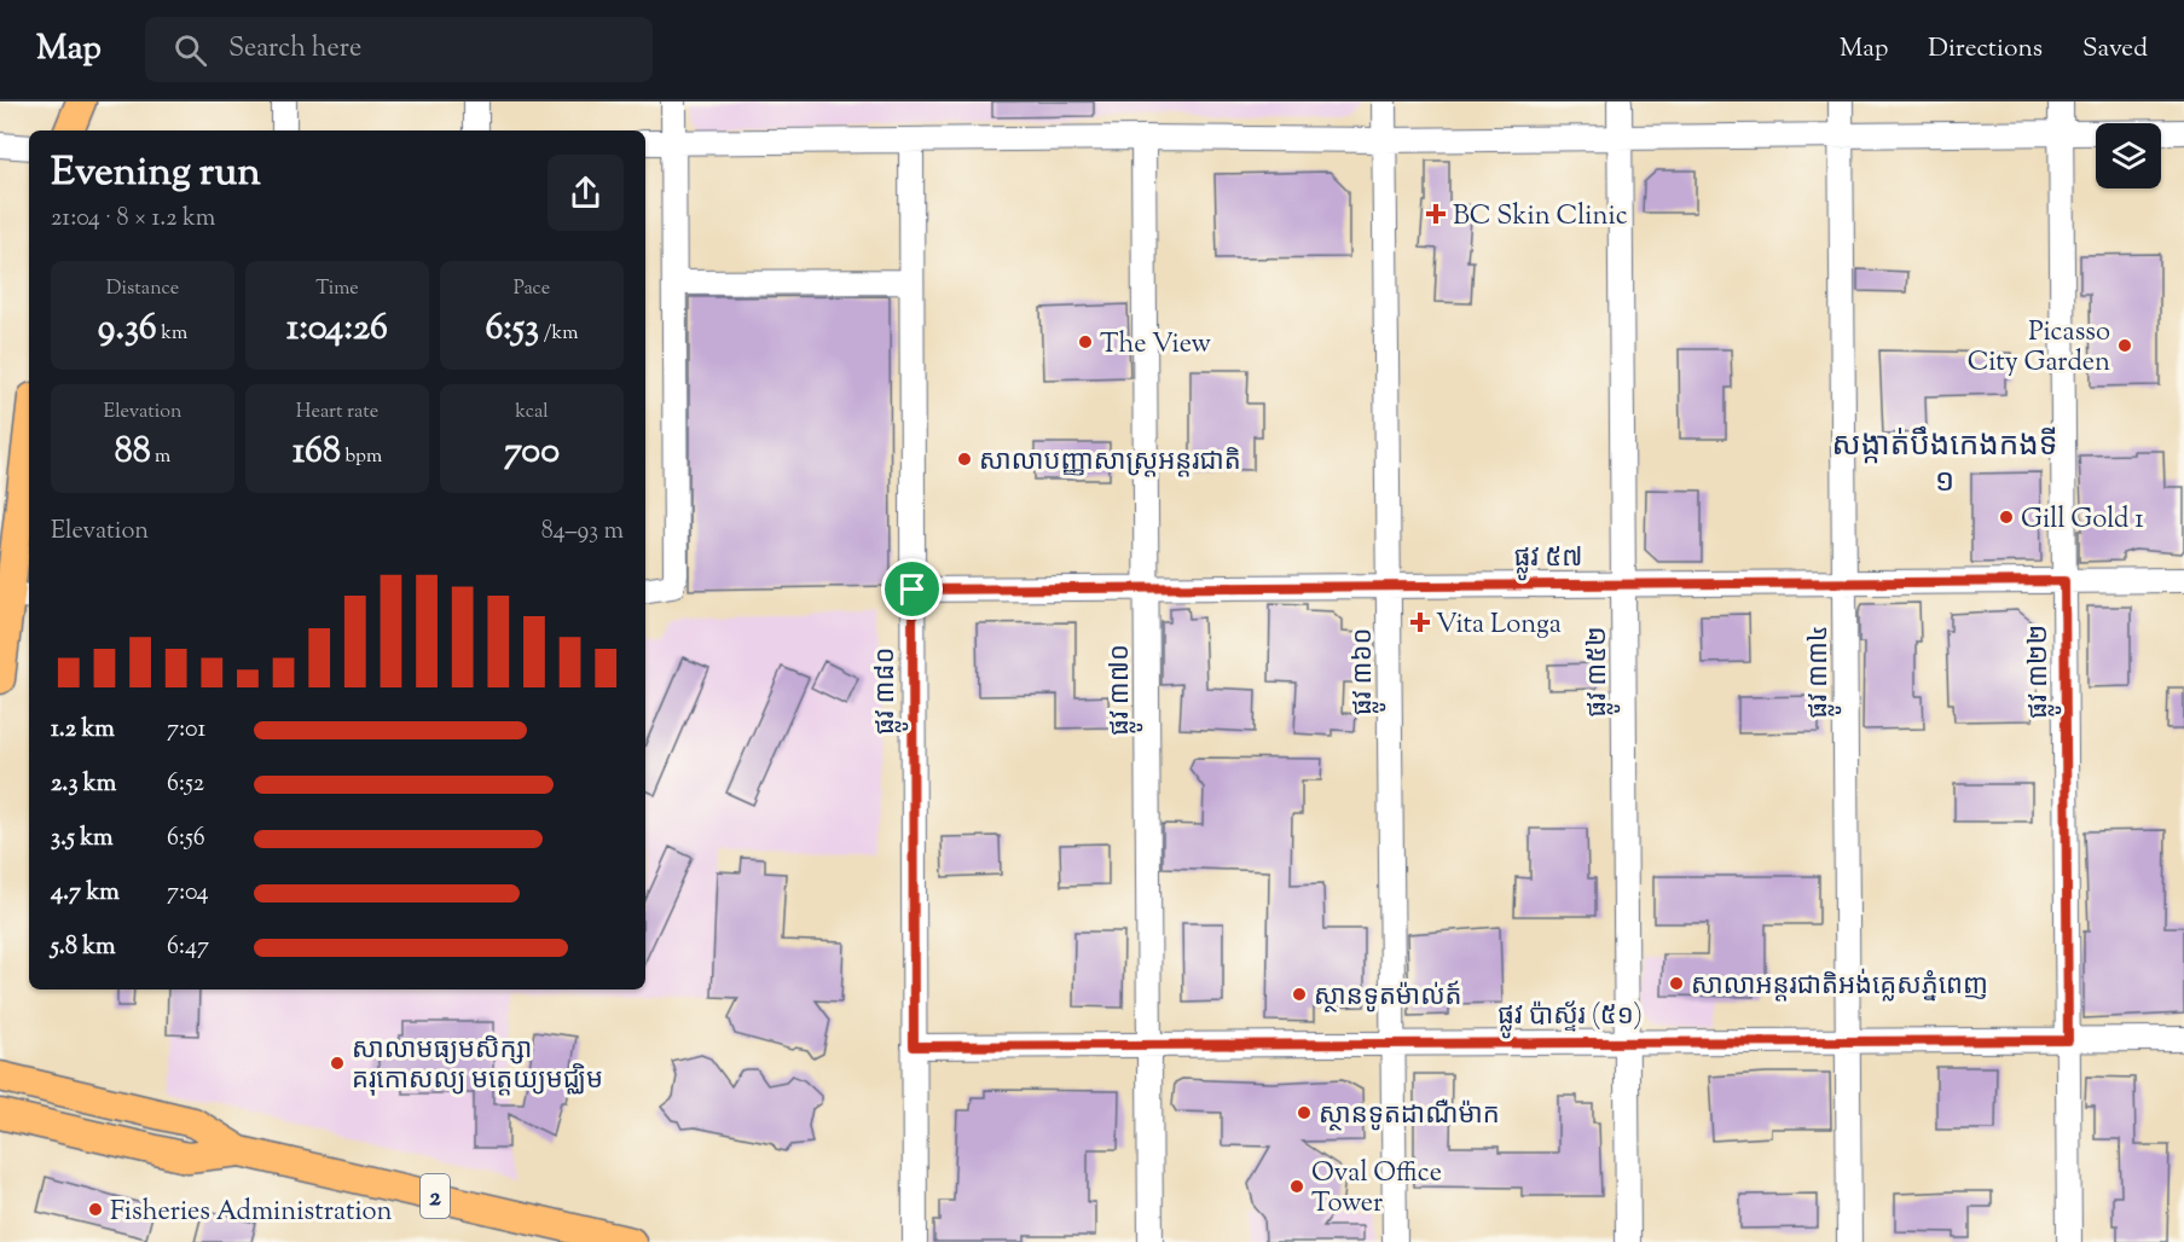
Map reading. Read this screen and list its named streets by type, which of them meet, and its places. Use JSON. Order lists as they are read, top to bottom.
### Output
{
  "streets": {
    "main road": ["2"],
    "street": [
      "ផ្លូវ ៥៧",
      "ផ្លូវ ៣៦០",
      "ផ្លូវ ៣៥២",
      "ផ្លូវ ៣៣៤",
      "ផ្លូវ ៣២២",
      "ផ្លូវ ៣៧០",
      "ផ្លូវ ៣៨០",
      "ផ្លូវ ប៉ាស្ទ័រ (៥១)"
    ]
  },
  "crossings": [
    ["ផ្លូវ ៥៧", "ផ្លូវ ៣៦០"],
    ["ផ្លូវ ៥៧", "ផ្លូវ ៣៥២"],
    ["ផ្លូវ ៥៧", "ផ្លូវ ៣៣៤"],
    ["ផ្លូវ ៥៧", "ផ្លូវ ៣២២"],
    ["ផ្លូវ ៥៧", "ផ្លូវ ៣៧០"],
    ["ផ្លូវ ៥៧", "ផ្លូវ ៣៨០"],
    ["ផ្លូវ ៣៦០", "ផ្លូវ ប៉ាស្ទ័រ (៥១)"],
    ["ផ្លូវ ៣៥២", "ផ្លូវ ប៉ាស្ទ័រ (៥១)"],
    ["ផ្លូវ ៣៣៤", "ផ្លូវ ប៉ាស្ទ័រ (៥១)"],
    ["ផ្លូវ ៣២២", "ផ្លូវ ប៉ាស្ទ័រ (៥១)"],
    ["ផ្លូវ ៣៧០", "ផ្លូវ ប៉ាស្ទ័រ (៥១)"],
    ["ផ្លូវ ៣៨០", "ផ្លូវ ប៉ាស្ទ័រ (៥១)"]
  ],
  "districts": ["សង្កាត់បឹងកេងកងទី ១"],
  "places": {
    "health": ["BC Skin Clinic", "Vita Longa"],
    "other": [
      "The View",
      "Picasso City Garden",
      "សាលាបញ្ញាសាស្ត្រអន្តរជាតិ",
      "Gill Gold 1",
      "សាលាអន្តរជាតិអង់គ្លេសភ្នំពេញ",
      "ស្ថានទូតម៉ាល់ត៍",
      "សាលាមធ្យមសិក្សា គរុកោសល្យ មត្តេយ្យមជ្ឈិម",
      "ស្ថានទូតដាណឺម៉ាក",
      "Oval Office Tower",
      "Fisheries Administration"
    ]
  },
  "page": {
    "header": "Map",
    "search": "Search here",
    "nav": ["Map", "Directions", "Saved"],
    "heading": ["Evening run", "21:04 · 8 × 1.2 km"],
    "stats": [
      ["Distance", "9.36 km"],
      ["Time", "1:04:26"],
      ["Pace", "6:53 /km"],
      ["Elevation", "88 m"],
      ["Heart rate", "168 bpm"],
      ["kcal", "700"]
    ],
    "chart": ["Elevation", "84–93 m"],
    "list": [
      {
        "name": "1.2 km",
        "note": "7:01"
      },
      {
        "name": "2.3 km",
        "note": "6:52"
      },
      {
        "name": "3.5 km",
        "note": "6:56"
      },
      {
        "name": "4.7 km",
        "note": "7:04"
      },
      {
        "name": "5.8 km",
        "note": "6:47"
      }
    ]
  }
}
